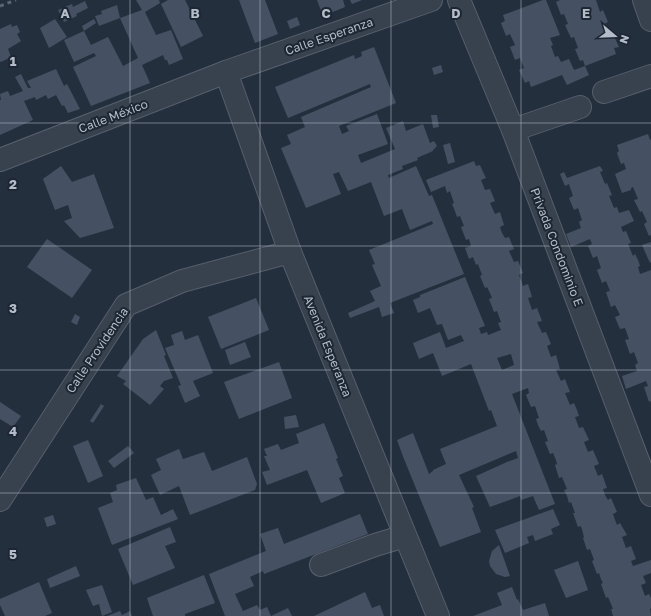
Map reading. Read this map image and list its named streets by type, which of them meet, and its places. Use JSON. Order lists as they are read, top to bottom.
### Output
{
  "streets": {
    "street": [
      "Calle Esperanza",
      "Calle México",
      "Privada Condominio E",
      "Avenida Esperanza",
      "Calle Providencia"
    ]
  },
  "crossings": [
    ["Calle Esperanza", "Calle México"],
    ["Calle Esperanza", "Avenida Esperanza"],
    ["Calle México", "Avenida Esperanza"],
    ["Avenida Esperanza", "Calle Providencia"]
  ],
  "north": "right",
  "grid": {
    "columns": [
      "A",
      "B",
      "C",
      "D",
      "E"
    ],
    "rows": [
      "1",
      "2",
      "3",
      "4",
      "5"
    ]
  }
}
